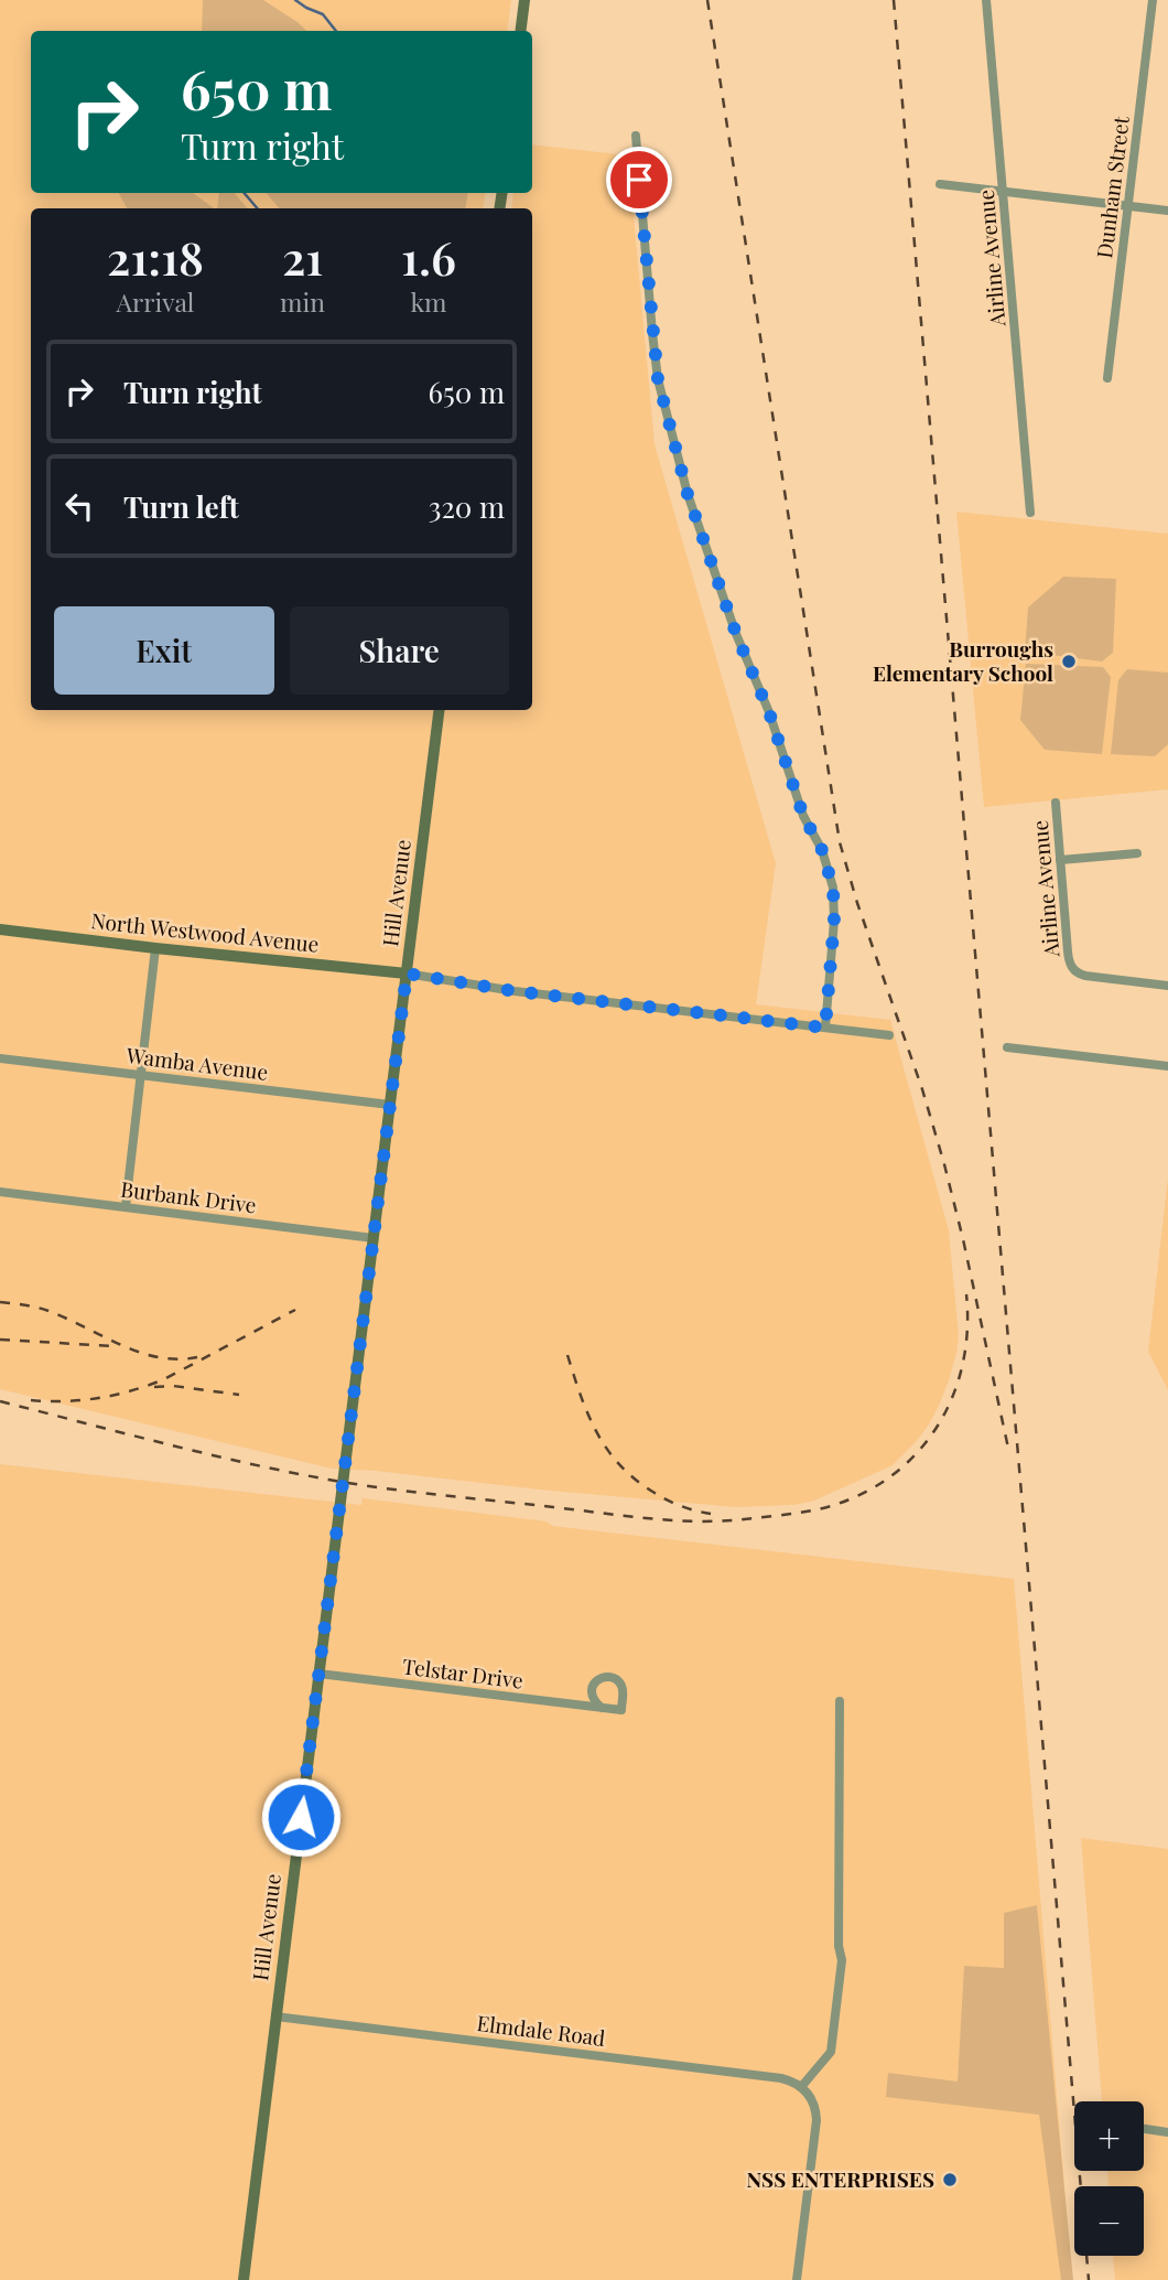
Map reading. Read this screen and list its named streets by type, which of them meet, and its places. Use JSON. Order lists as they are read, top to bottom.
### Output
{
  "streets": {
    "main road": ["Hill Avenue", "North Westwood Avenue"],
    "street": [
      "Dunham Street",
      "Airline Avenue",
      "Wamba Avenue",
      "Burbank Drive",
      "Telstar Drive",
      "Elmdale Road"
    ]
  },
  "crossings": [
    ["Hill Avenue", "North Westwood Avenue"],
    ["Hill Avenue", "Wamba Avenue"],
    ["Hill Avenue", "Burbank Drive"],
    ["Hill Avenue", "Telstar Drive"],
    ["Hill Avenue", "Elmdale Road"]
  ],
  "places": ["Burroughs Elementary School", "NSS ENTERPRISES"],
  "page": {
    "turn": ["650 m", "Turn right"],
    "eta": [
      "21:18",
      "Arrival",
      "21",
      "min",
      "1.6",
      "km"
    ],
    "list": [
      {
        "name": "Turn right",
        "value": "650 m"
      },
      {
        "name": "Turn left",
        "value": "320 m"
      }
    ],
    "buttons": ["Exit", "Share"],
    "map_buttons": ["+", "−"]
  }
}
